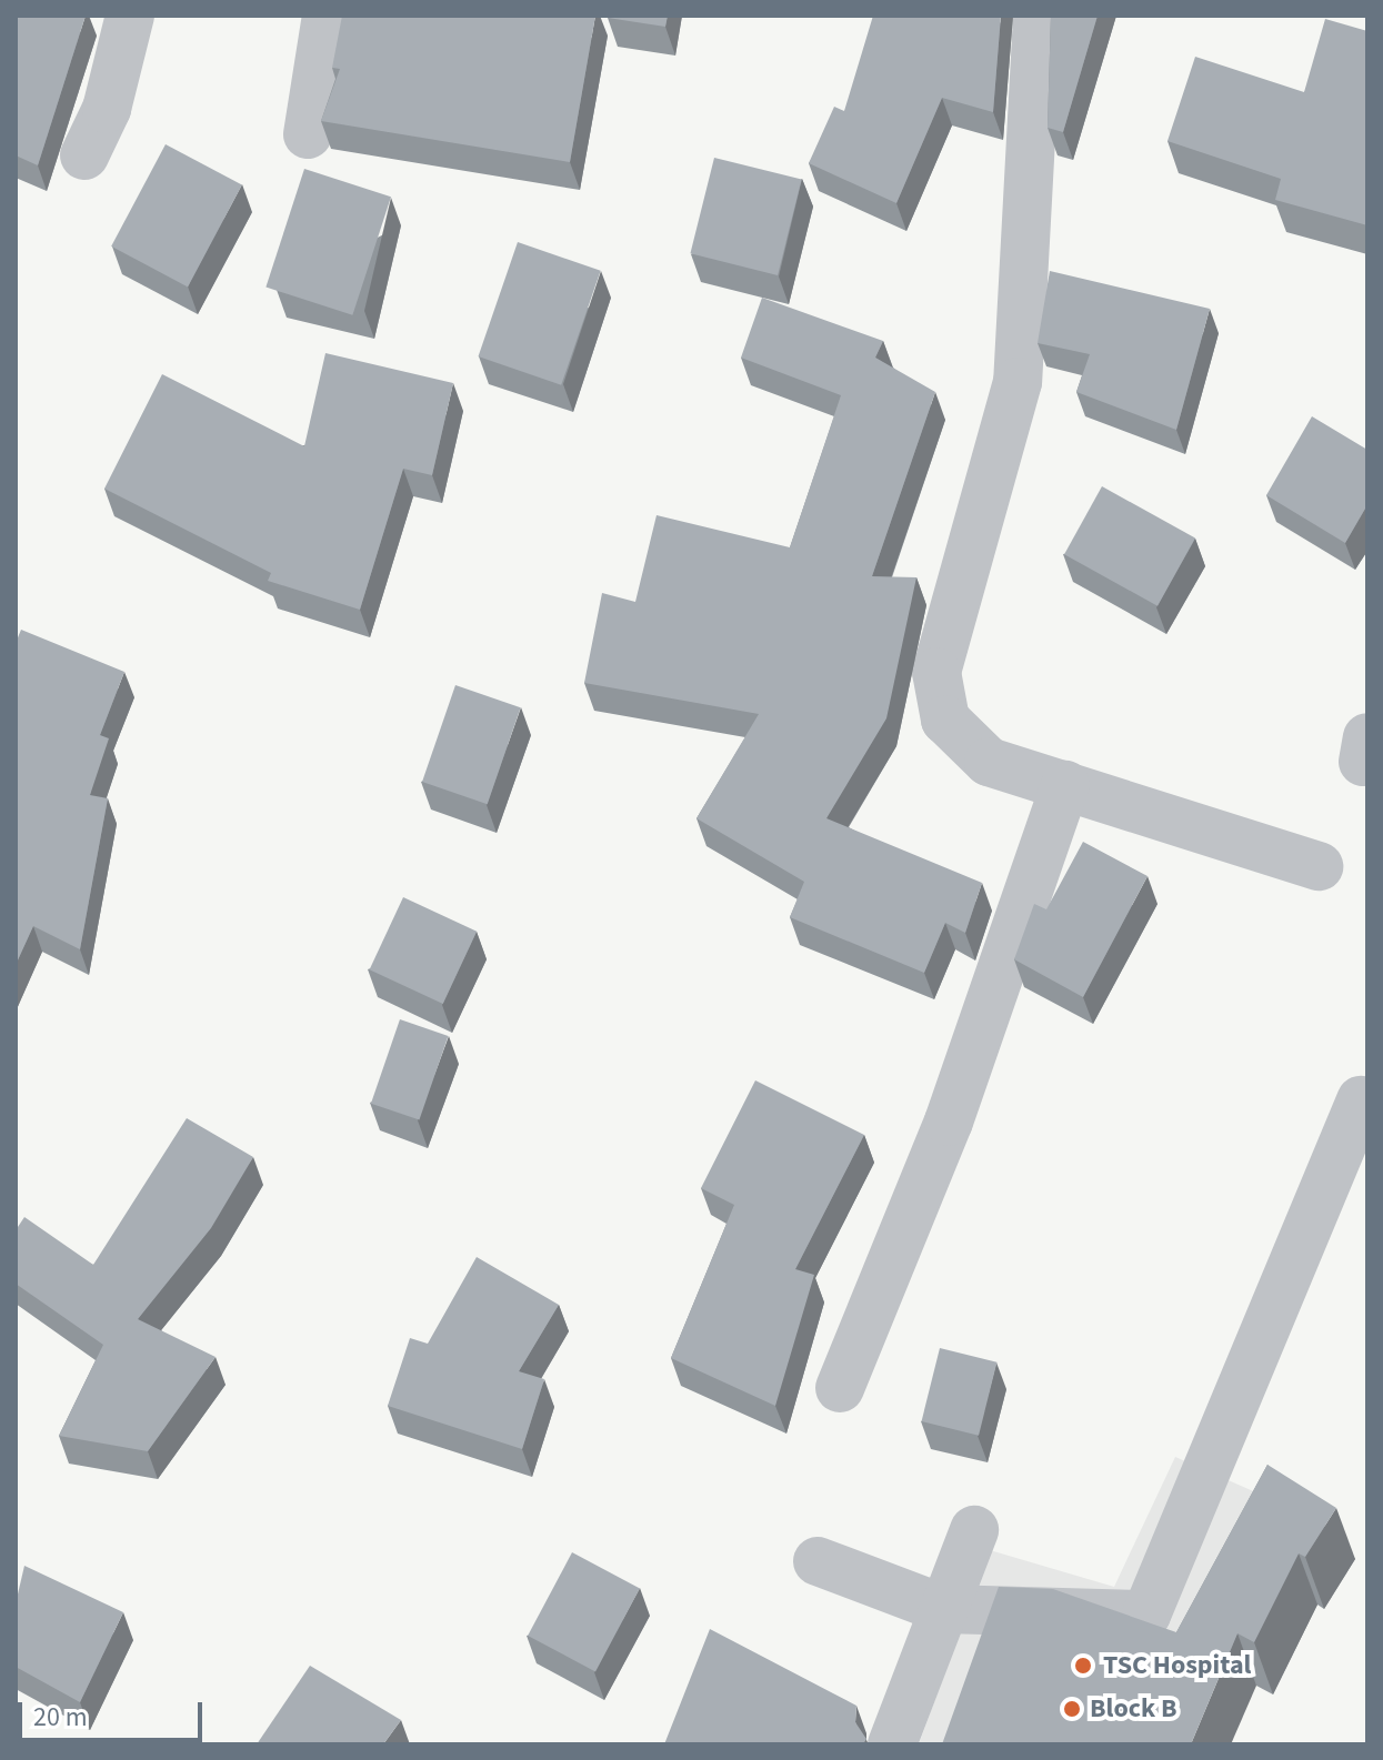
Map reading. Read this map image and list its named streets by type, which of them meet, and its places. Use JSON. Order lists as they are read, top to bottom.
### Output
{
  "places": ["TSC Hospital", "Block B"],
  "scale_bar": "20 m"
}
